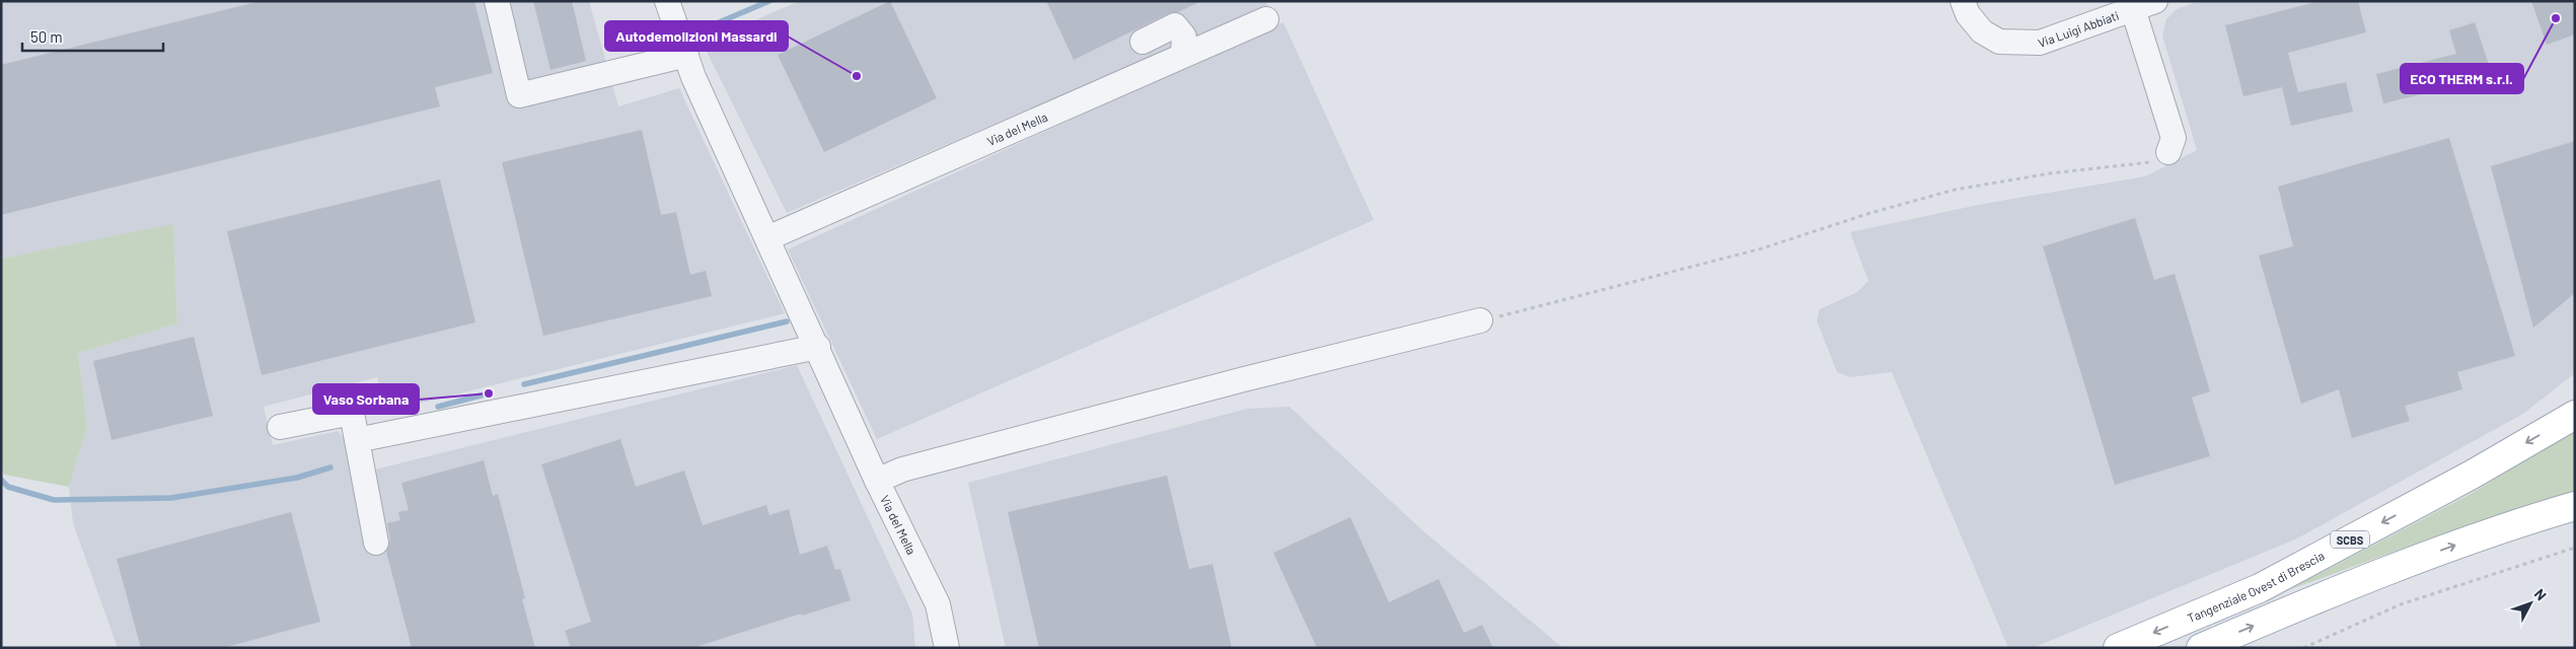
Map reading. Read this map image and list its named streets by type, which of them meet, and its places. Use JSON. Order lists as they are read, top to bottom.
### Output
{
  "streets": {
    "main road": ["SCBS", "Tangenziale Ovest di Brescia"],
    "street": ["Via Luigi Abbiati", "Via del Mella"]
  },
  "places": ["ECO THERM s.r.l.", "Autodemolizioni Massardi", "Vaso Sorbana"],
  "scale_bar": "50 m",
  "north": "top right"
}
